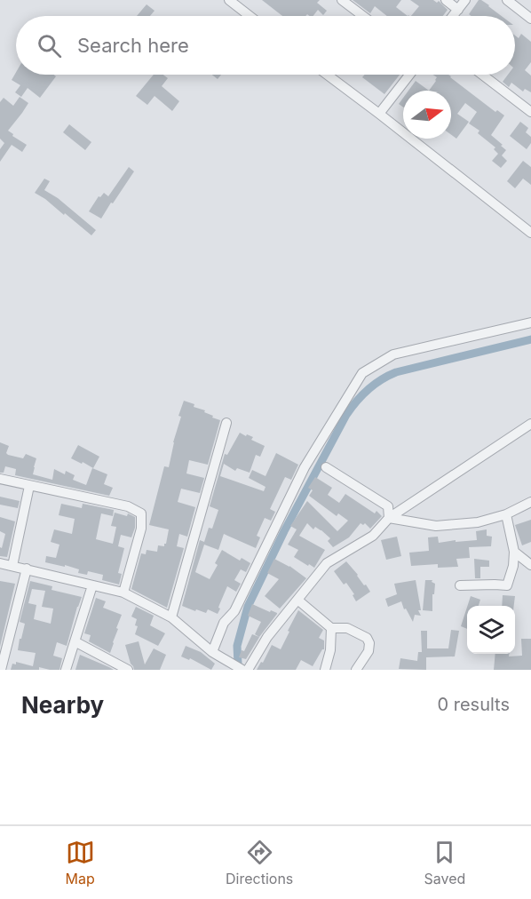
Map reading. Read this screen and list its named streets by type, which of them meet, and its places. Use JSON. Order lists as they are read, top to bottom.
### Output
{
  "north": "right",
  "page": {
    "search": "Search here",
    "heading": ["Nearby", "0 results"],
    "nav": ["Map", "Directions", "Saved"]
  }
}
